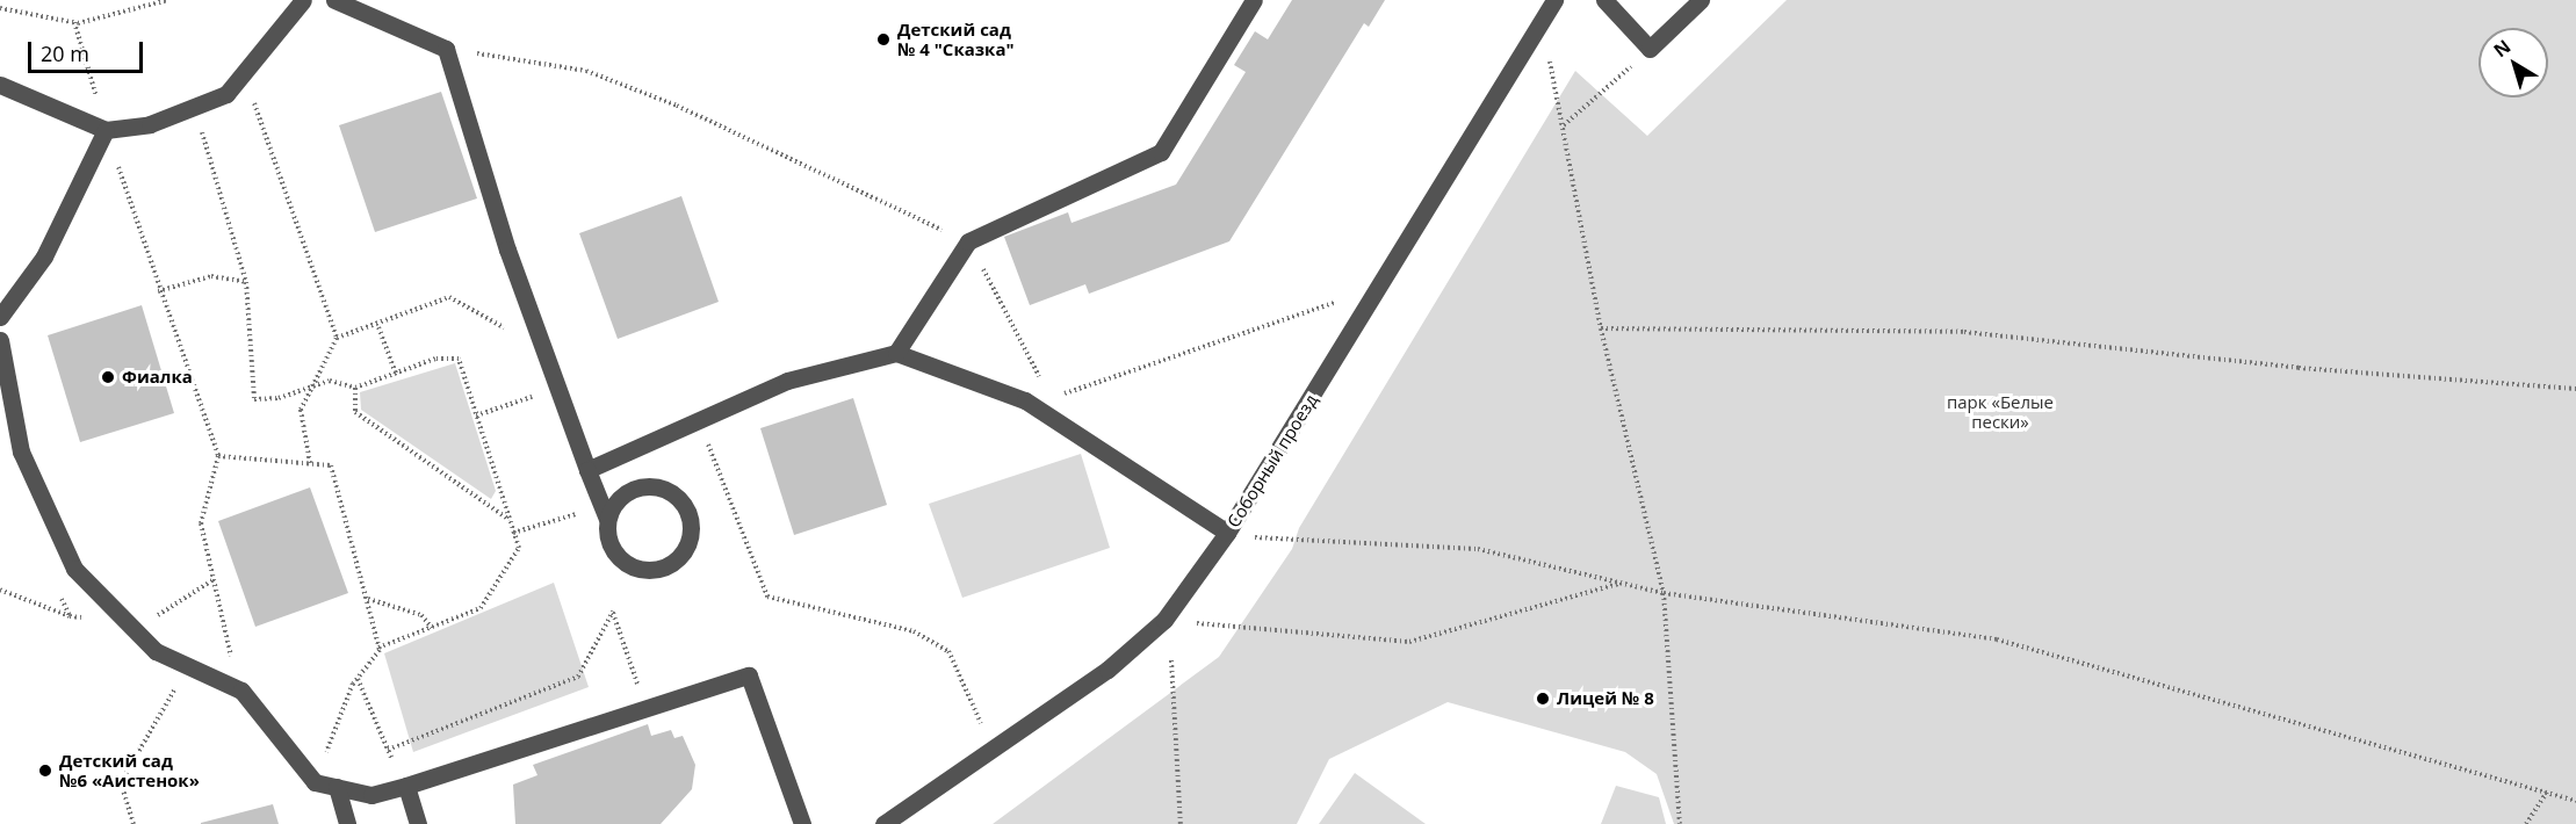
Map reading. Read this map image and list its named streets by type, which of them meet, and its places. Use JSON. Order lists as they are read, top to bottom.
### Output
{
  "streets": {
    "street": ["Соборный проезд"]
  },
  "parks": ["парк «Белые пески»"],
  "places": [
    "Детский сад № 4 \"Сказка\"",
    "Фиалка",
    "Лицей № 8",
    "Детский сад №6 «Аистенок»"
  ],
  "scale_bar": "20 m",
  "north": "top left"
}
